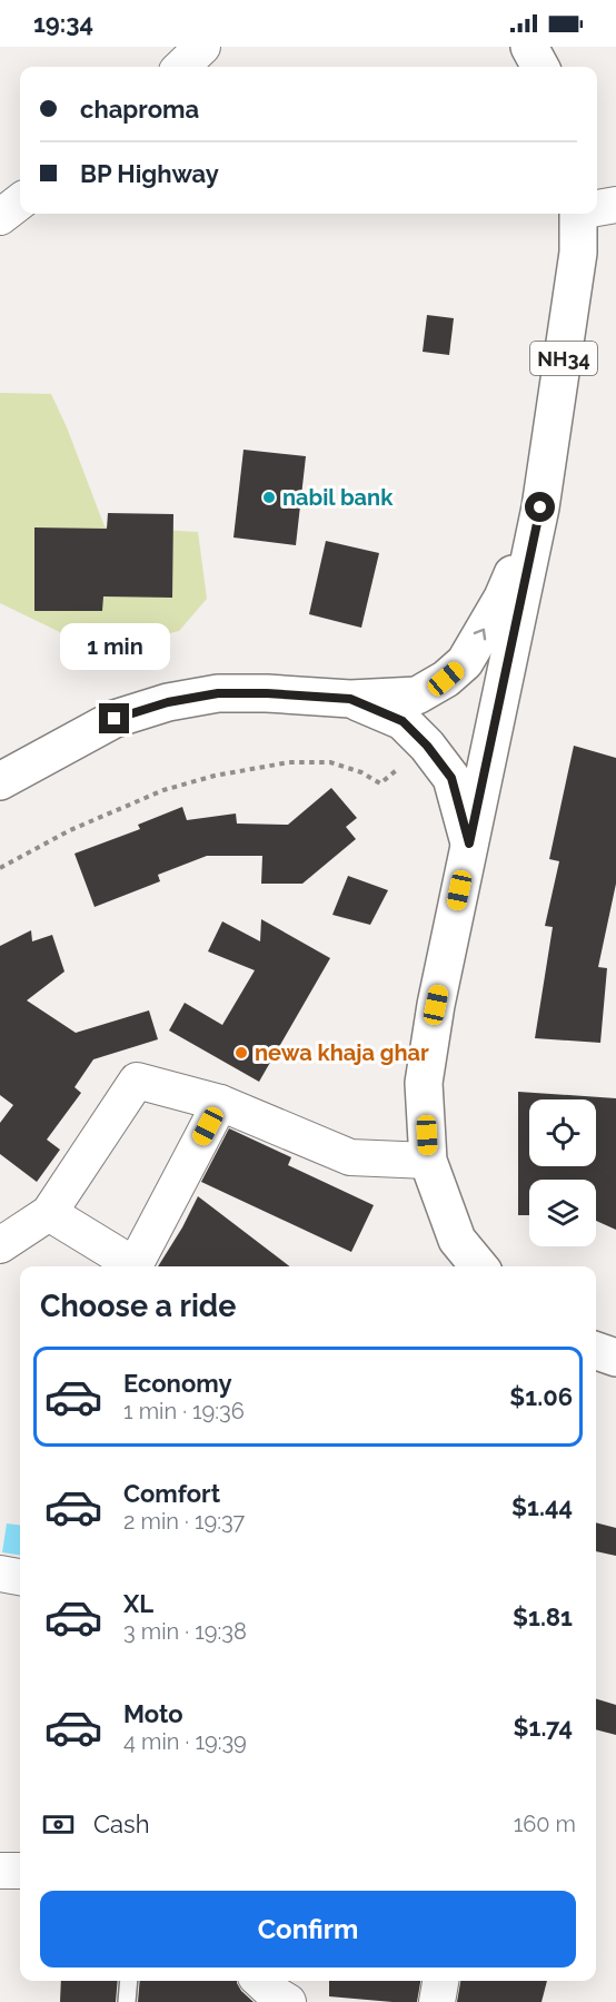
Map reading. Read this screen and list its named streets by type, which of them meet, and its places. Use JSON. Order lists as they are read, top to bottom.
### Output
{
  "streets": {
    "highway": ["NH34"]
  },
  "places": ["nabil bank", "newa khaja ghar"],
  "page": {
    "status": "19:34",
    "banner": ["chaproma", "BP Highway"],
    "bubble": "1 min",
    "heading": "Choose a ride",
    "list": [
      {
        "name": "Economy",
        "note": "1 min · 19:36",
        "value": "$1.06"
      },
      {
        "name": "Comfort",
        "note": "2 min · 19:37",
        "value": "$1.44"
      },
      {
        "name": "XL",
        "note": "3 min · 19:38",
        "value": "$1.81"
      },
      {
        "name": "Moto",
        "note": "4 min · 19:39",
        "value": "$1.74"
      }
    ],
    "pay": ["Cash", "160 m"],
    "buttons": "Confirm"
  }
}
